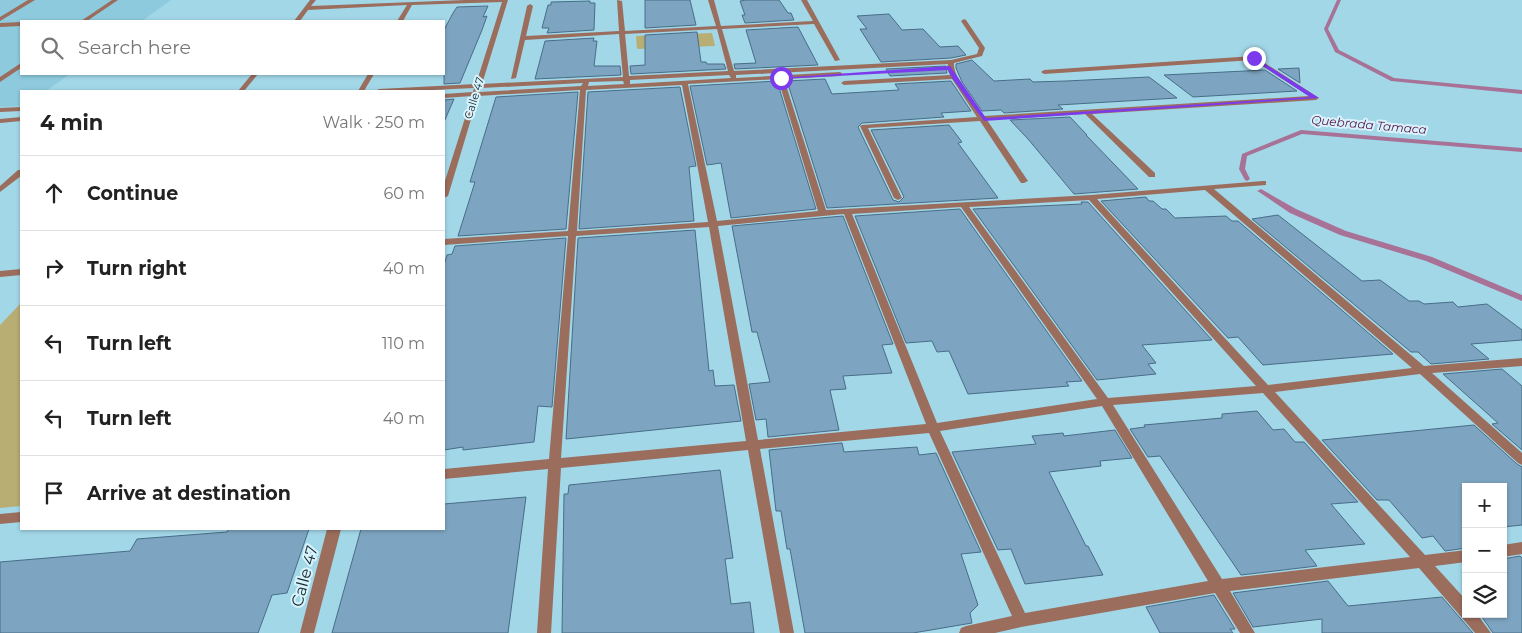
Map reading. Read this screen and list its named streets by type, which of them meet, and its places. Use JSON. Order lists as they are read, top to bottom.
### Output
{
  "streets": {
    "street": ["Calle 47"]
  },
  "water": ["Quebrada Tamaca"],
  "page": {
    "search": "Search here",
    "heading": ["4 min", "Walk · 250 m"],
    "list": [
      ["Continue", "60 m"],
      ["Turn right", "40 m"],
      ["Turn left", "110 m"],
      ["Turn left", "40 m"],
      "Arrive at destination"
    ],
    "map_buttons": ["+", "−"]
  }
}
